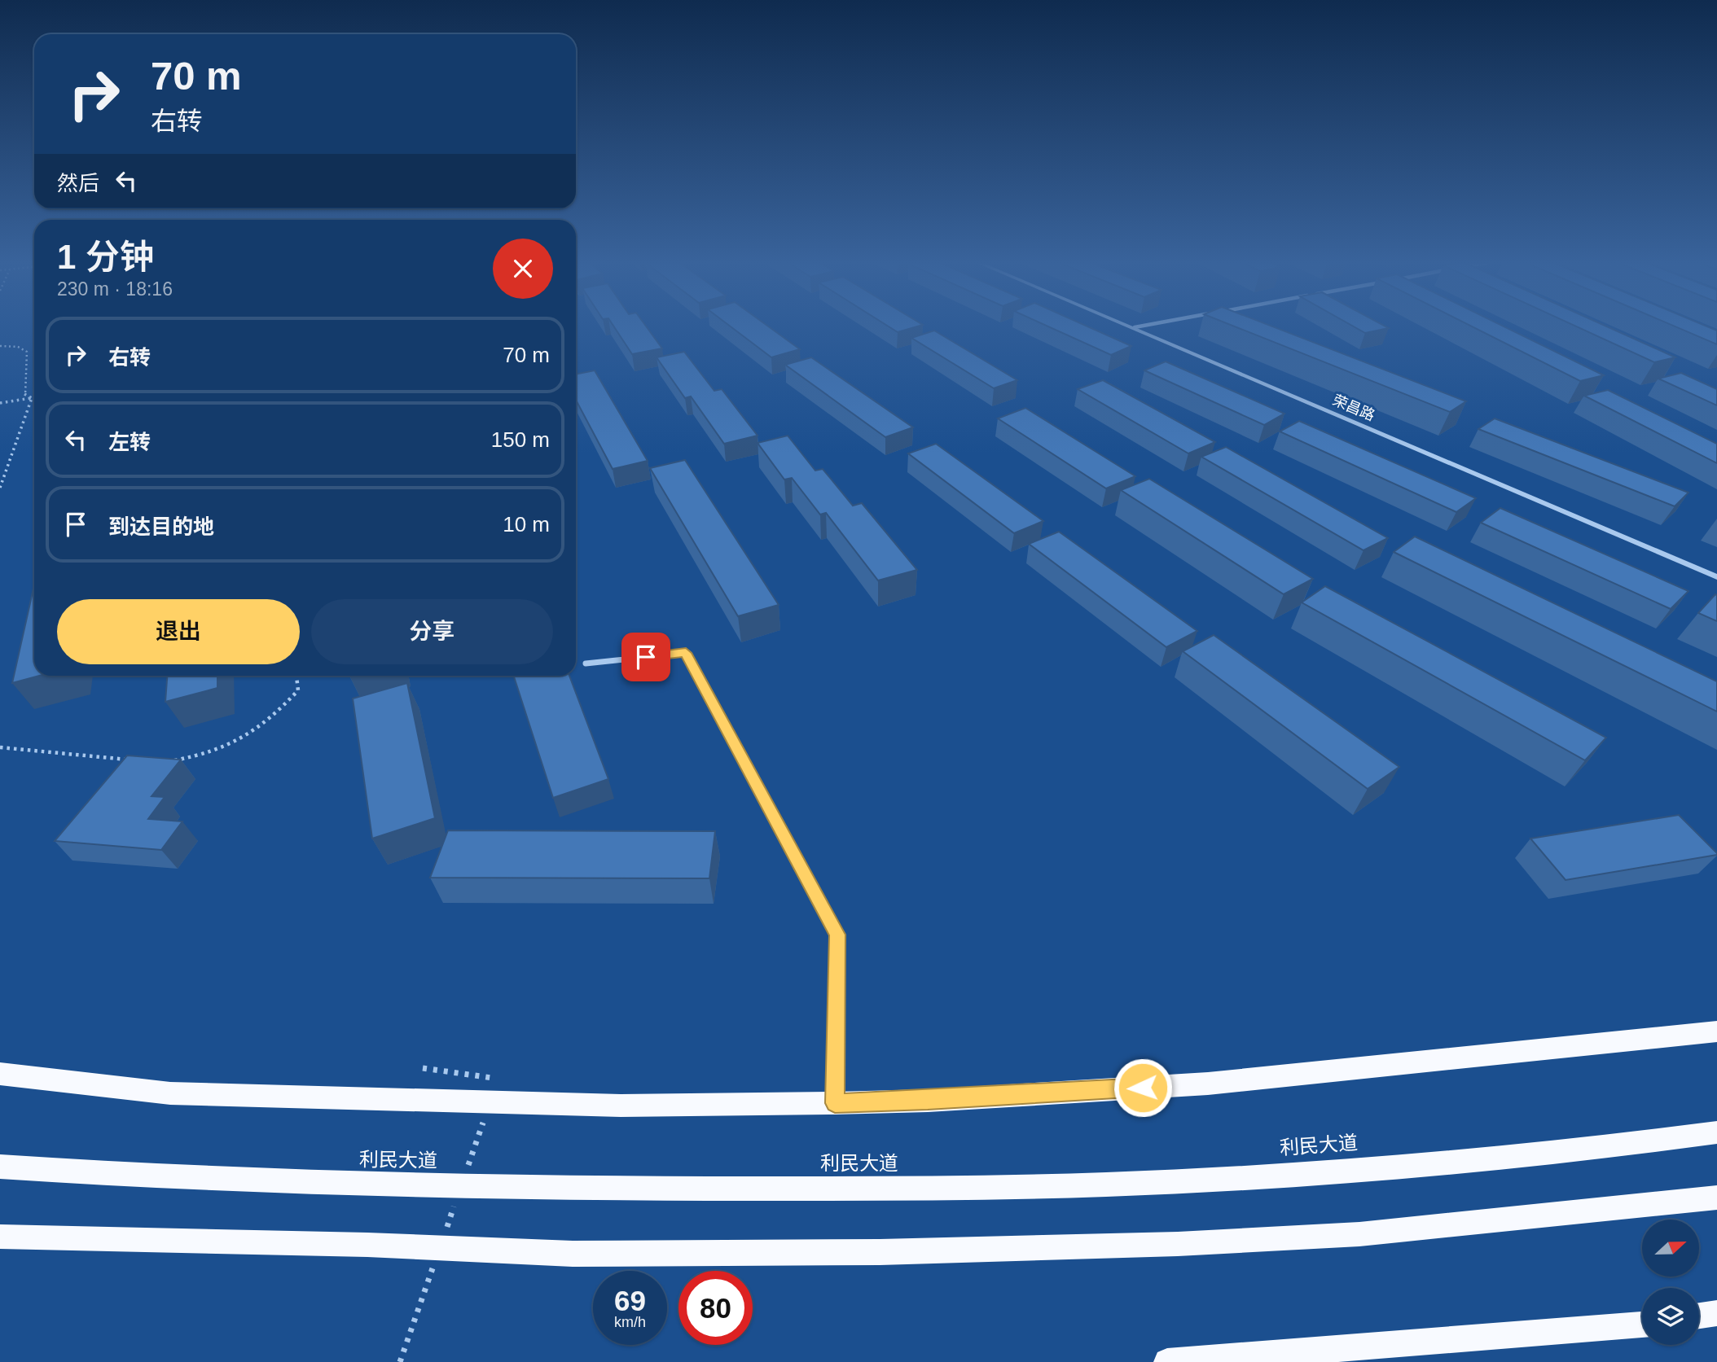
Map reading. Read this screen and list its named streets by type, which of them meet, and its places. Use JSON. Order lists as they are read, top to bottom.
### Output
{
  "streets": {
    "highway": ["利民大道"],
    "street": ["荣昌路"]
  },
  "north": "right",
  "page": {
    "turn": ["70 m", "右转"],
    "then": "然后",
    "heading": ["1 分钟", "230 m · 18:16"],
    "list": [
      {
        "name": "右转",
        "value": "70 m"
      },
      {
        "name": "左转",
        "value": "150 m"
      },
      {
        "name": "到达目的地",
        "value": "10 m"
      }
    ],
    "buttons": ["退出", "分享"],
    "speed": "69 km/h",
    "limit": "80"
  }
}
